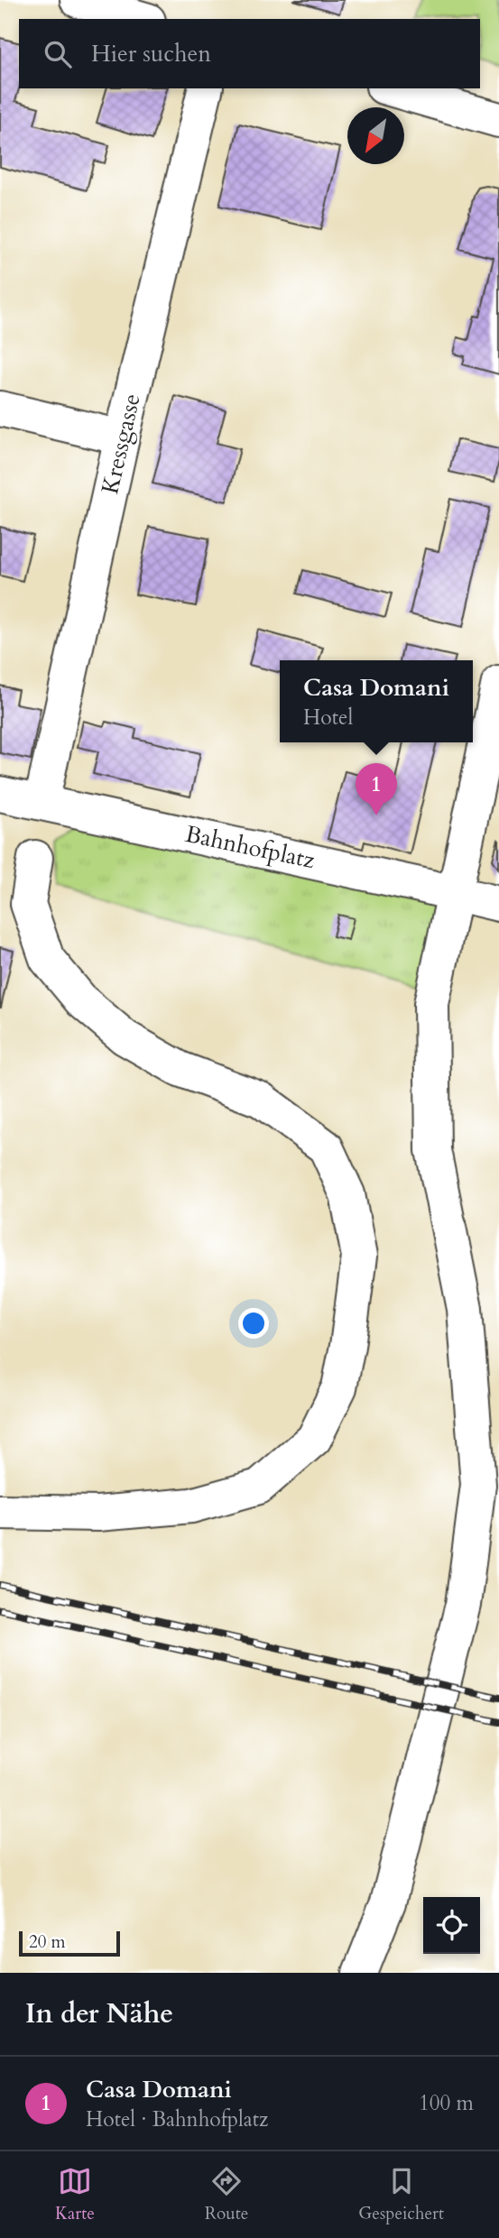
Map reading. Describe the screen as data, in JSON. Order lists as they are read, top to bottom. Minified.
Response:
{"streets":{"street":["Kressgasse","Bahnhofplatz"]},"crossings":[["Kressgasse","Bahnhofplatz"]],"scale_bar":"20 m","north":"bottom left","page":{"search":"Hier suchen","popup":["Casa Domani","Hotel"],"pins":"1","scale":"20 m","heading":"In der Nähe","list":[{"mark":"1","name":"Casa Domani","note":"Hotel · Bahnhofplatz","value":"100 m"}],"nav":["Karte","Route","Gespeichert"]}}
